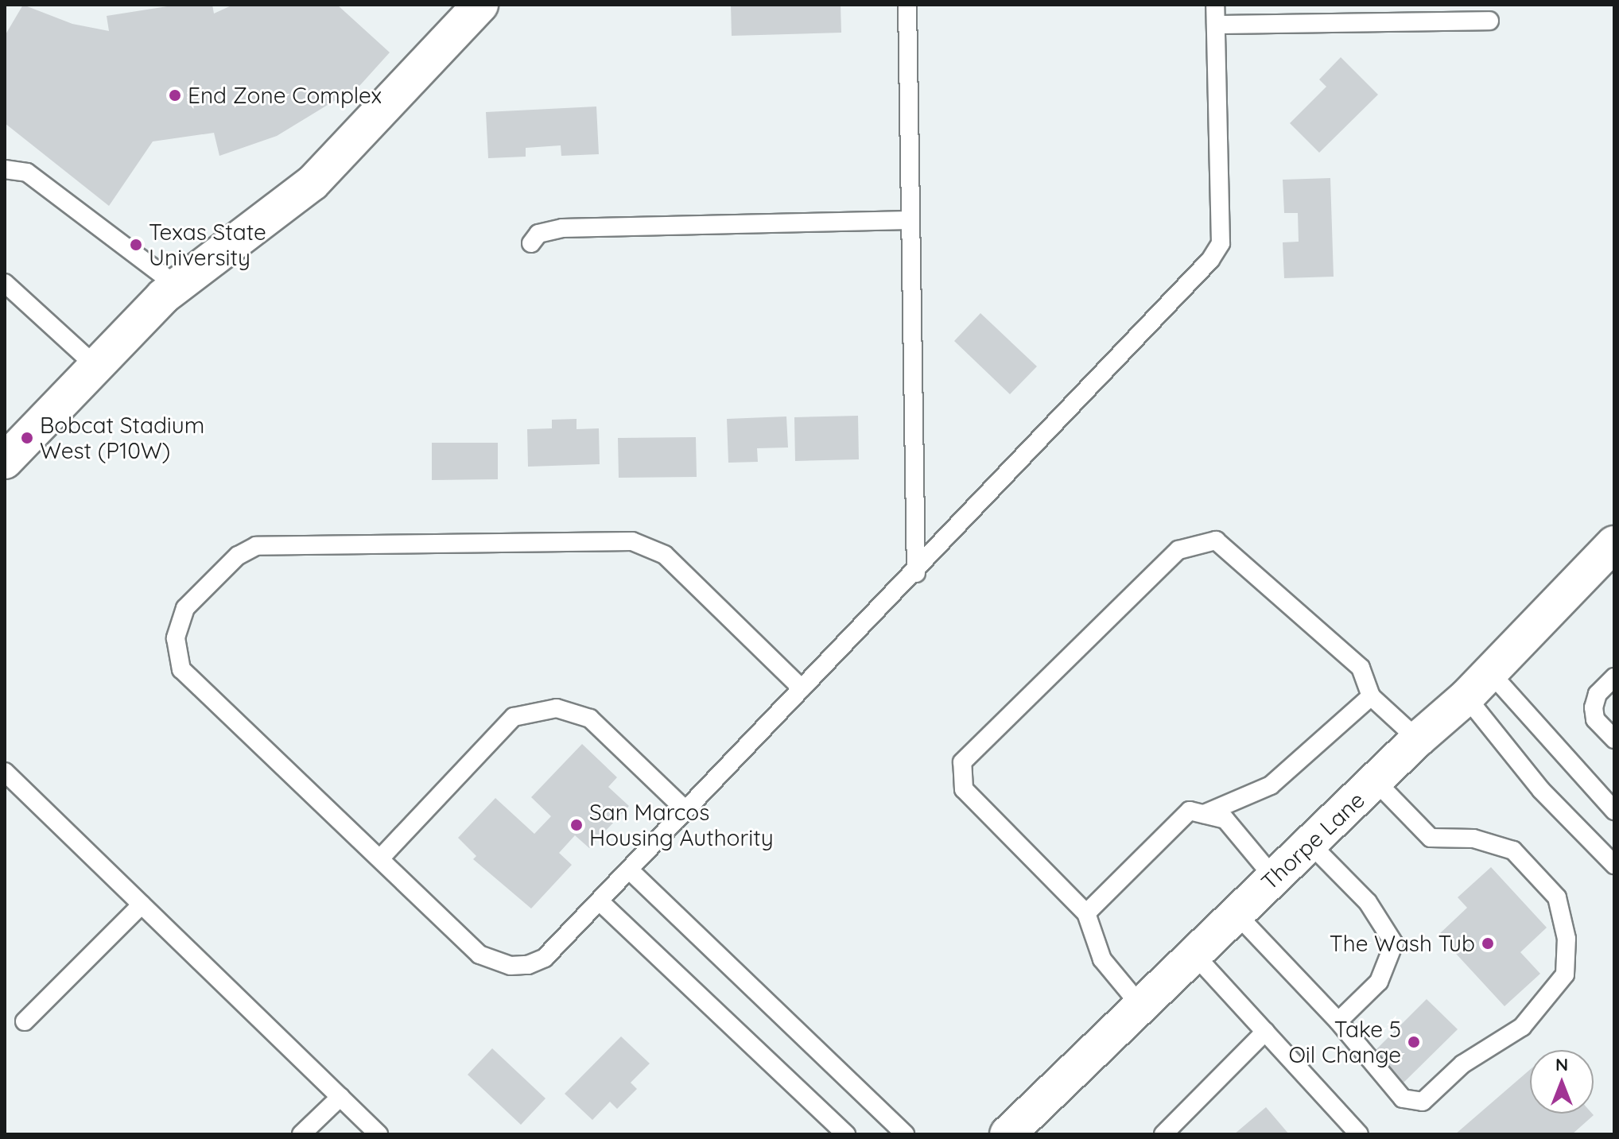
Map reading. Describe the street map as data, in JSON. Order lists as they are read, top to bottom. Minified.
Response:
{"streets":{"street":["Thorpe Lane"]},"places":["End Zone Complex","Texas State University","Bobcat Stadium West (P10W)","San Marcos Housing Authority","The Wash Tub","Take 5 Oil Change"],"north":"top"}
